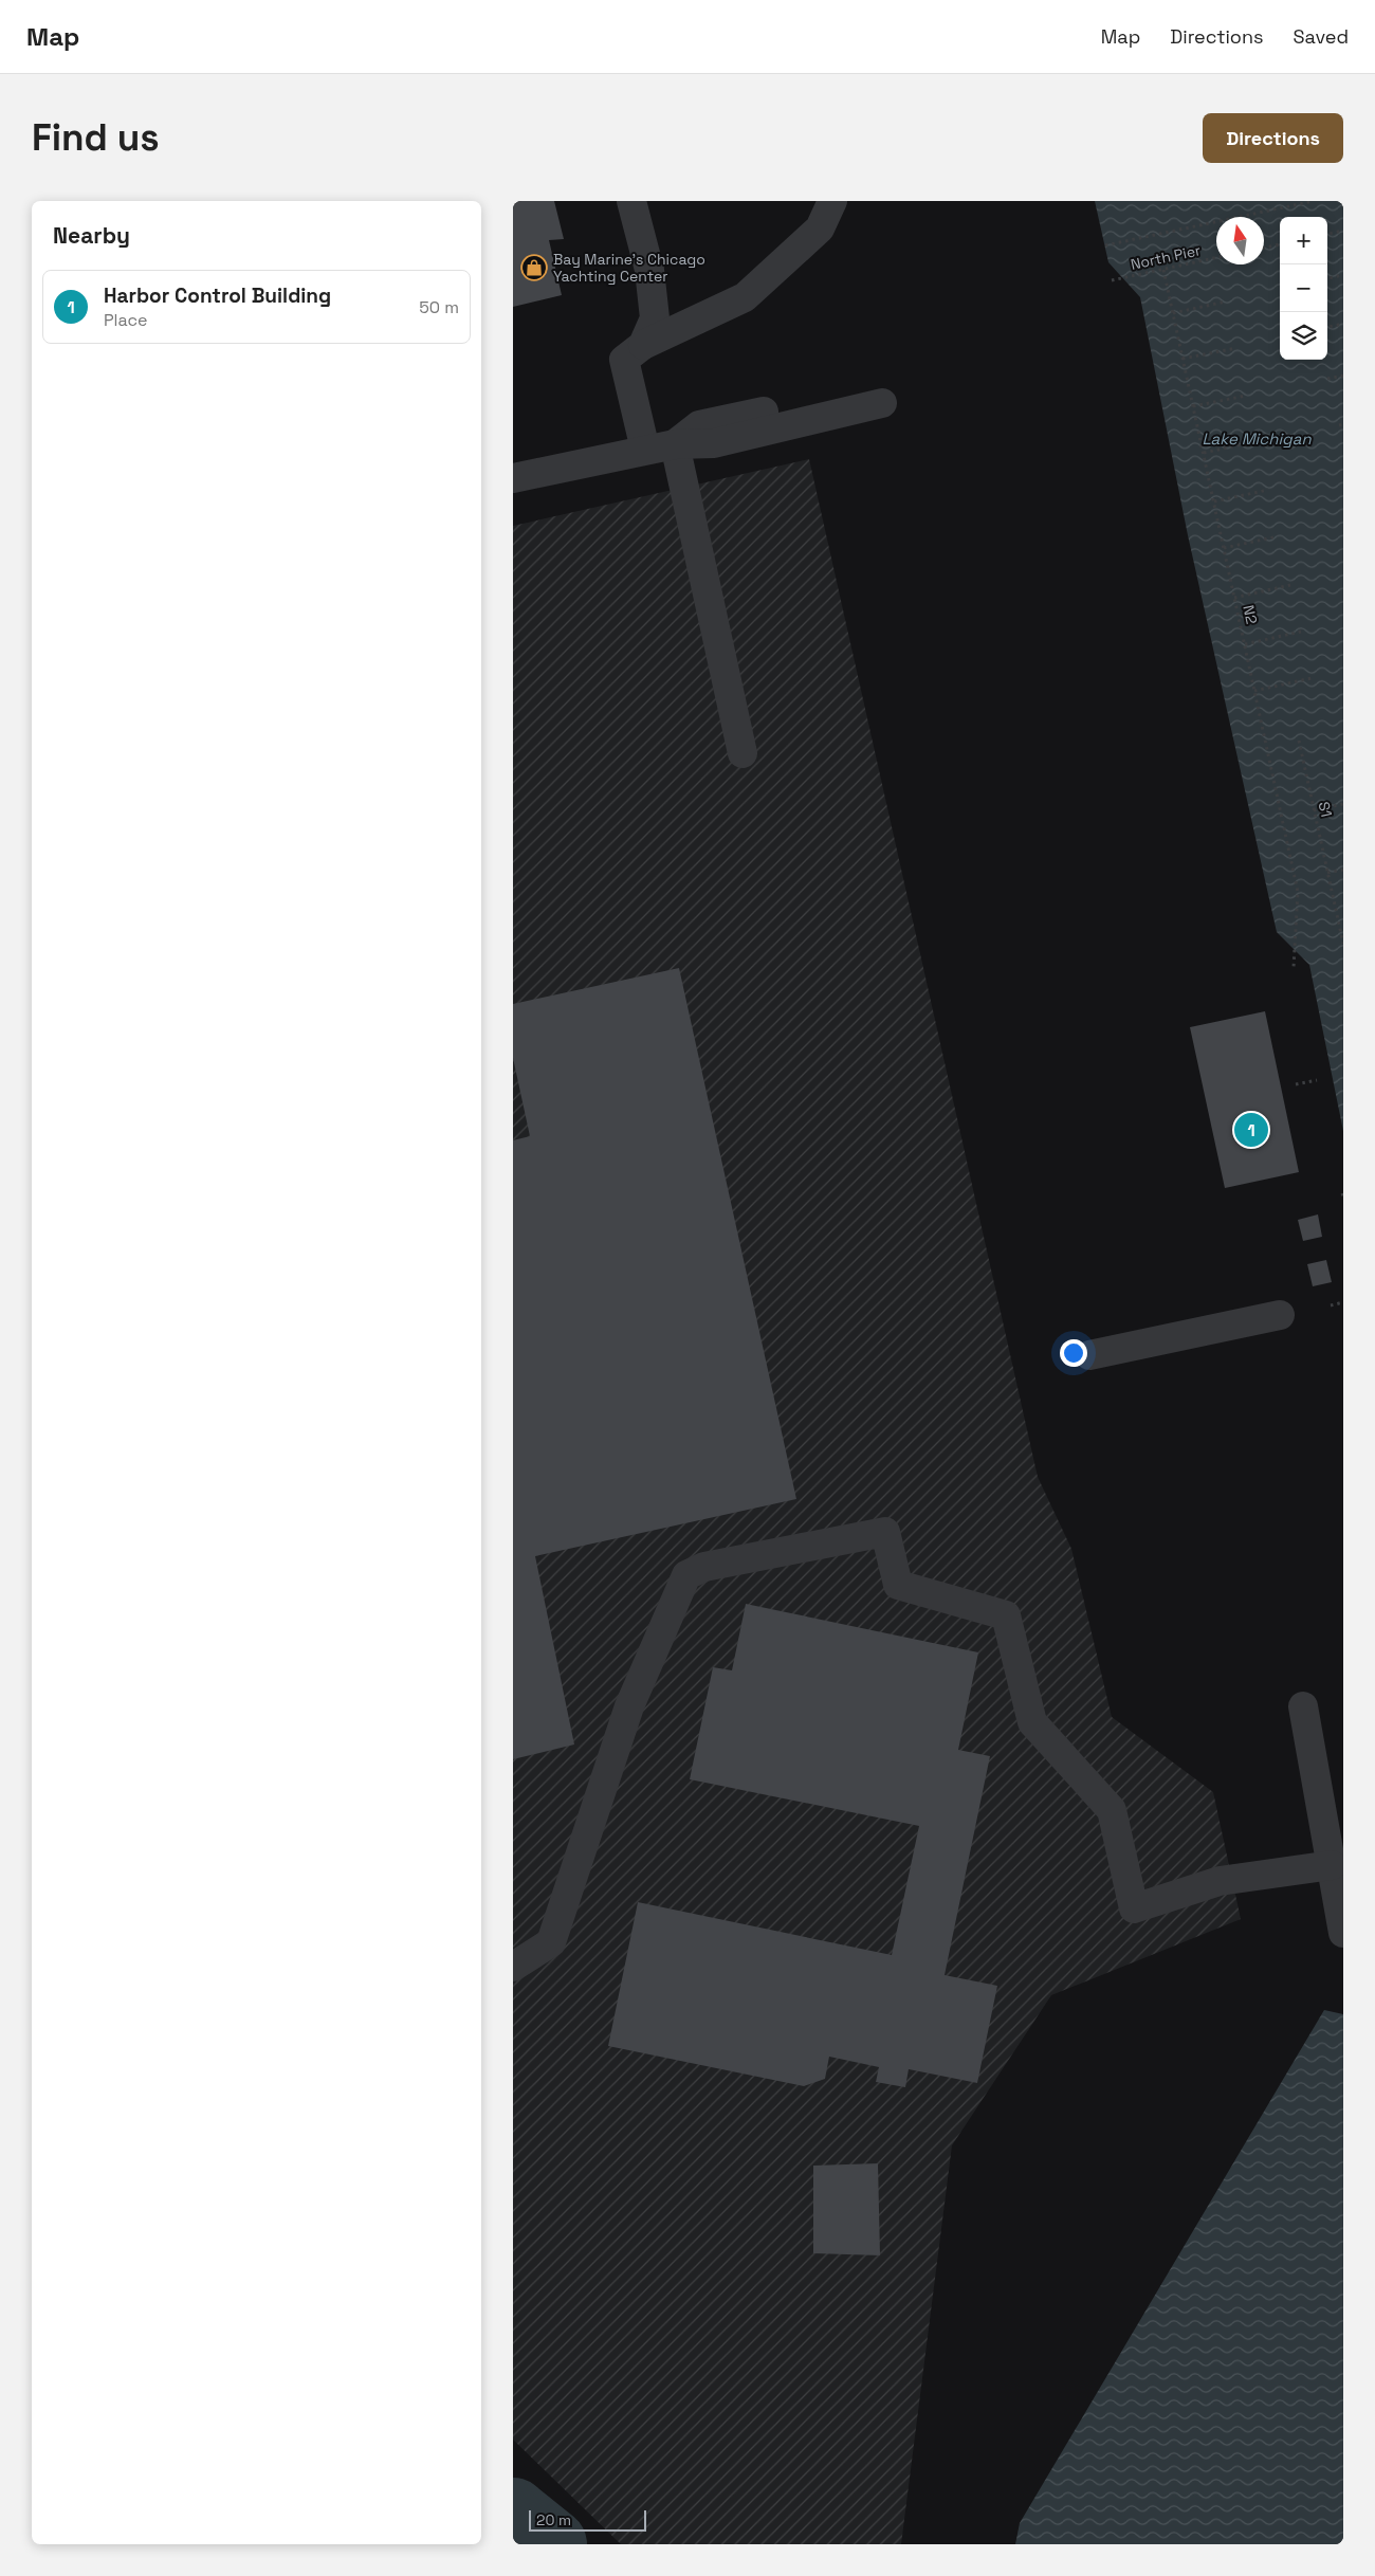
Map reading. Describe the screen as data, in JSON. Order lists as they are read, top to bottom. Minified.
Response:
{"streets":{"path":["North Pier","N2","S1"]},"crossings":[["North Pier","N2"]],"water":["Lake Michigan"],"places":{"shop":["Bay Marine's Chicago Yachting Center"]},"scale_bar":"20 m","north":"top","page":{"header":"Map","nav":["Map","Directions","Saved"],"buttons":"Directions","title":"Find us","heading":"Nearby","map_buttons":["+","−"],"list":[{"mark":"1","name":"Harbor Control Building","note":"Place","value":"50 m"}],"pins":"1","scale":"20 m"}}
